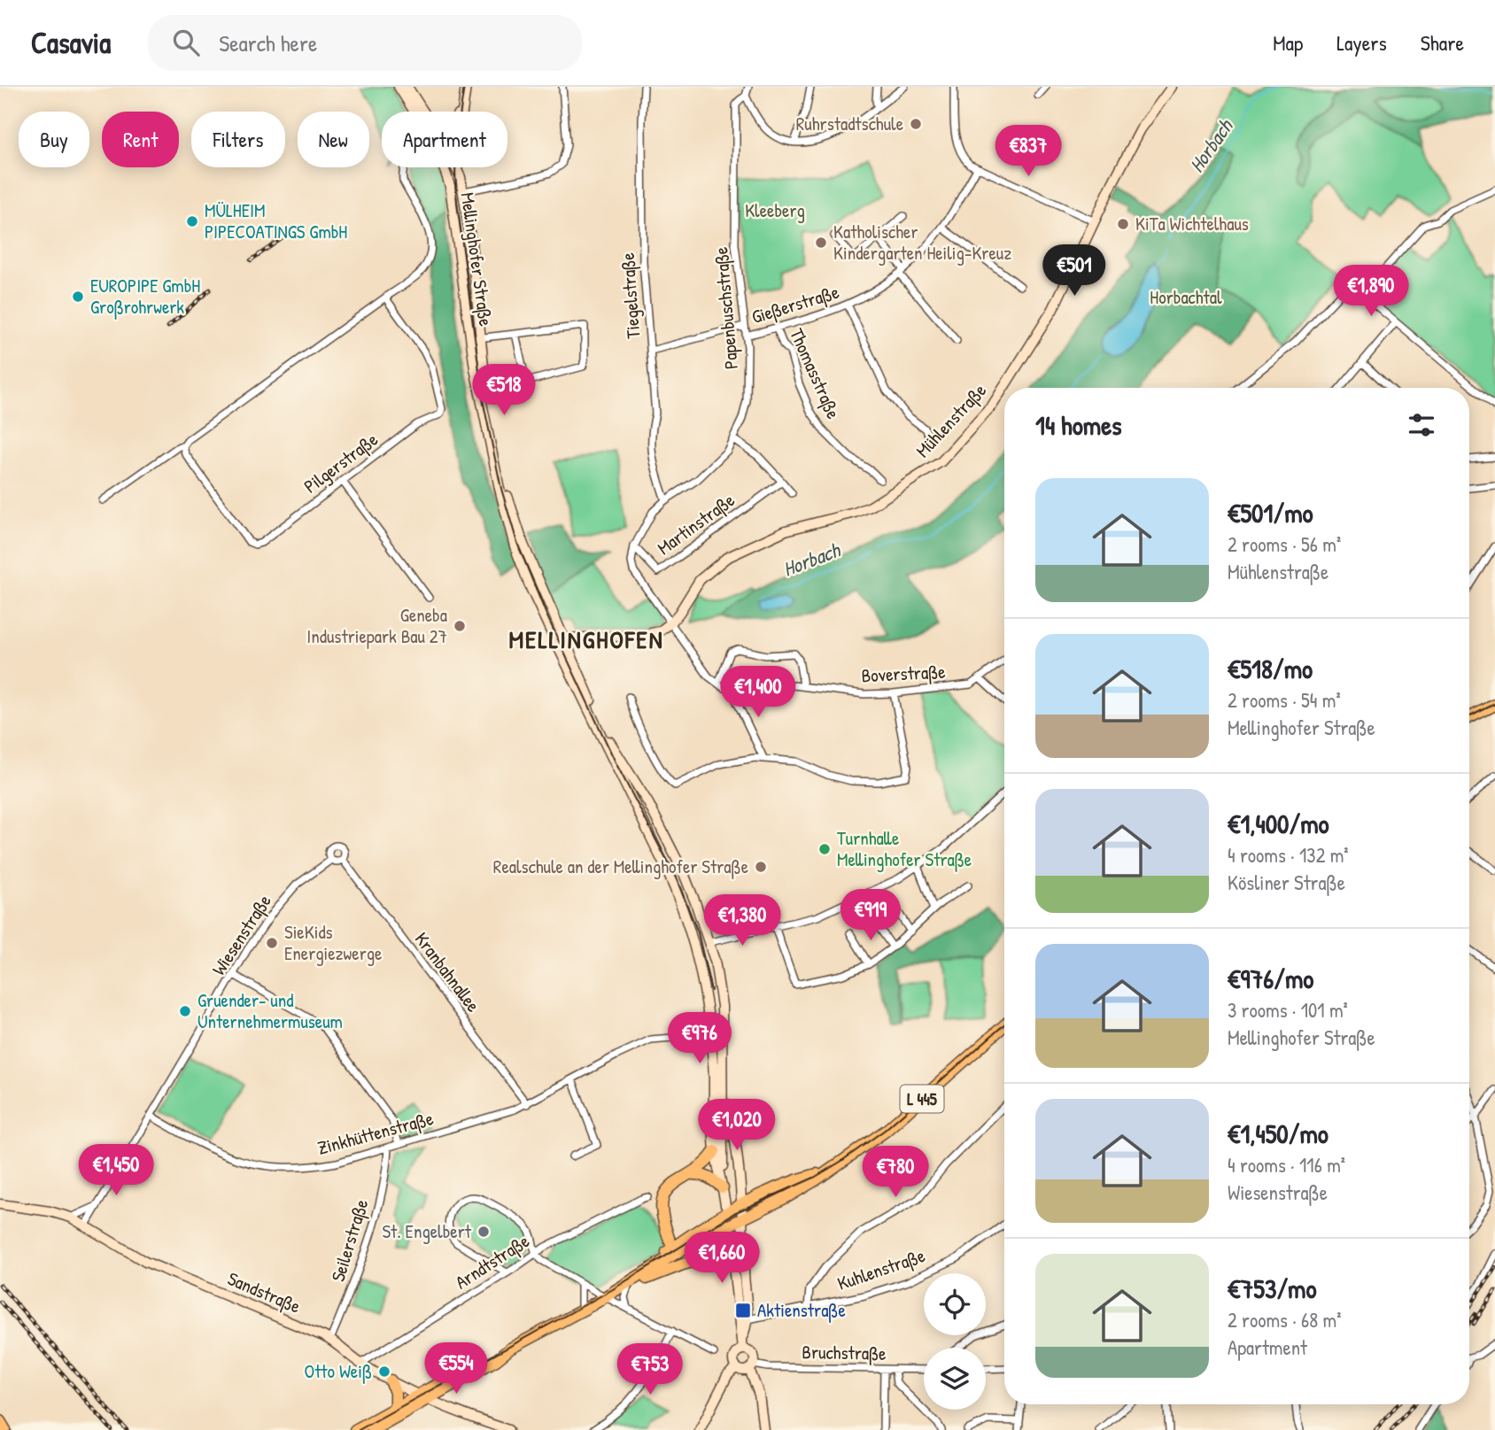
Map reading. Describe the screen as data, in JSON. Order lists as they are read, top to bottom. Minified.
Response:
{"streets":{"main road":["Mellinghofer Straße","Mühlenstraße","L 445","Sandstraße"],"street":["Tiegelstraße","Gießerstraße","Papenbuschstraße","Thomasstraße","Pilgerstraße","Martinstraße","Boverstraße","Wiesenstraße","Kranbahnallee","Zinkhüttenstraße","Seilerstraße","Arndtstraße","Kuhlenstraße","Bruchstraße"]},"crossings":[["Mellinghofer Straße","Zinkhüttenstraße"],["Tiegelstraße","Papenbuschstraße"],["Gießerstraße","Papenbuschstraße"],["Gießerstraße","Thomasstraße"],["Papenbuschstraße","Martinstraße"],["Wiesenstraße","Kranbahnallee"],["Wiesenstraße","Zinkhüttenstraße"],["Wiesenstraße","Sandstraße"],["Kranbahnallee","Zinkhüttenstraße"],["L 445","Sandstraße"],["Zinkhüttenstraße","Seilerstraße"],["Seilerstraße","Sandstraße"],["Arndtstraße","Sandstraße"]],"districts":["MELLINGHOFEN"],"water":["Horbach"],"parks":["Kleeberg","Horbachtal"],"places":{"other":["Ruhrstadtschule","MÜLHEIM PIPECOATINGS GmbH","KiTa Wichtelhaus","Katholischer Kindergarten Heilig-Kreuz","EUROPIPE GmbH Großrohrwerk","Geneba Industriepark Bau 27","Turnhalle Mellinghofer Straße","Realschule an der Mellinghofer Straße","SieKids Energiezwerge","Gruender- und Unternehmermuseum","St. Engelbert","Otto Weiß"],"transit":["Aktienstraße"]},"page":{"header":"Casavia","search":"Search here","nav":["Map","Layers","Share"],"chip":["Buy","Rent","Filters","New","Apartment"],"price":["€837","€501","€1,890","€518","€1,400","€919","€1,380","€976","€1,020","€1,450","€780","€1,660","€554","€753"],"heading":"14 homes","list":[{"name":"€501/mo","note":"2 rooms · 56 m² · Mühlenstraße"},{"name":"€518/mo","note":"2 rooms · 54 m² · Mellinghofer Straße"},{"name":"€1,400/mo","note":"4 rooms · 132 m² · Kösliner Straße"},{"name":"€976/mo","note":"3 rooms · 101 m² · Mellinghofer Straße"},{"name":"€1,450/mo","note":"4 rooms · 116 m² · Wiesenstraße"},{"name":"€753/mo","note":"2 rooms · 68 m² · Apartment"}]}}
